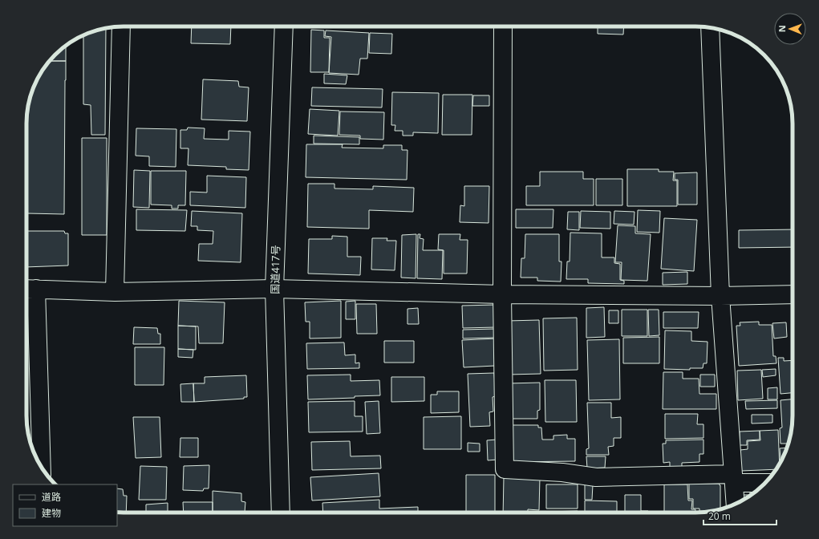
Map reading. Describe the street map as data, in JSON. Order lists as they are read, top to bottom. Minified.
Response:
{"streets":{"main road":["国道417号"]},"legend":["道路","建物"],"scale_bar":"20 m","north":"left"}
